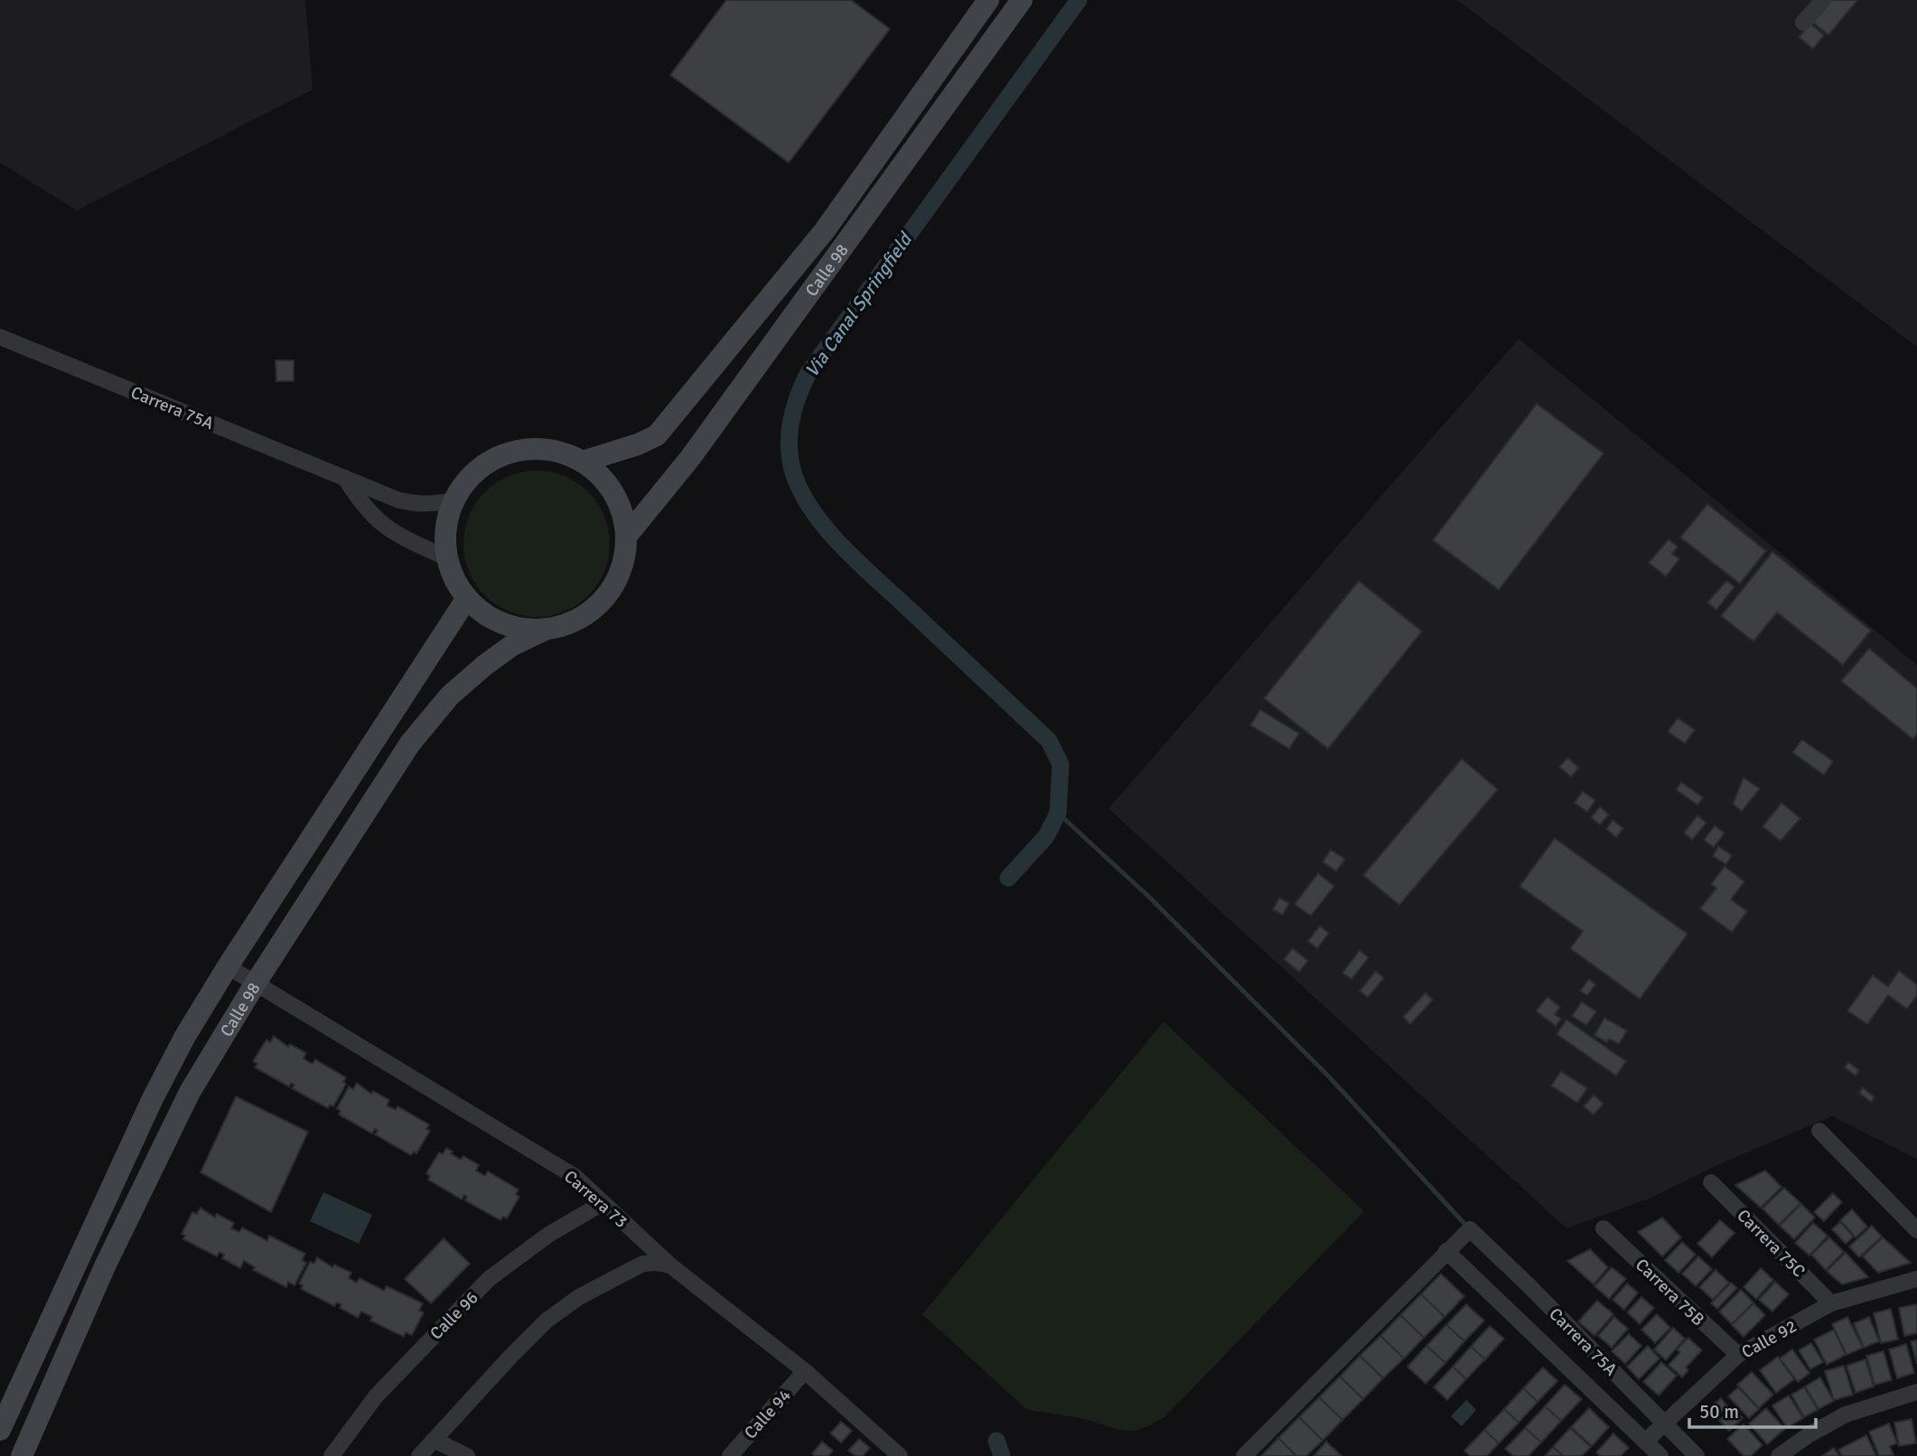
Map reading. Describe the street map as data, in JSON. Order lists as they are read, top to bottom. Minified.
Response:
{"streets":{"street":["Calle 98","Carrera 75A","Carrera 73","Carrera 75C","Carrera 75B","Calle 96","Calle 92","Calle 94"]},"crossings":[["Calle 98","Carrera 75A"],["Calle 98","Carrera 73"],["Carrera 75A","Calle 92"],["Carrera 73","Calle 96"],["Carrera 73","Calle 94"],["Carrera 75C","Calle 92"],["Carrera 75B","Calle 92"]],"water":["Via Canal Springfield"],"scale_bar":"50 m"}
